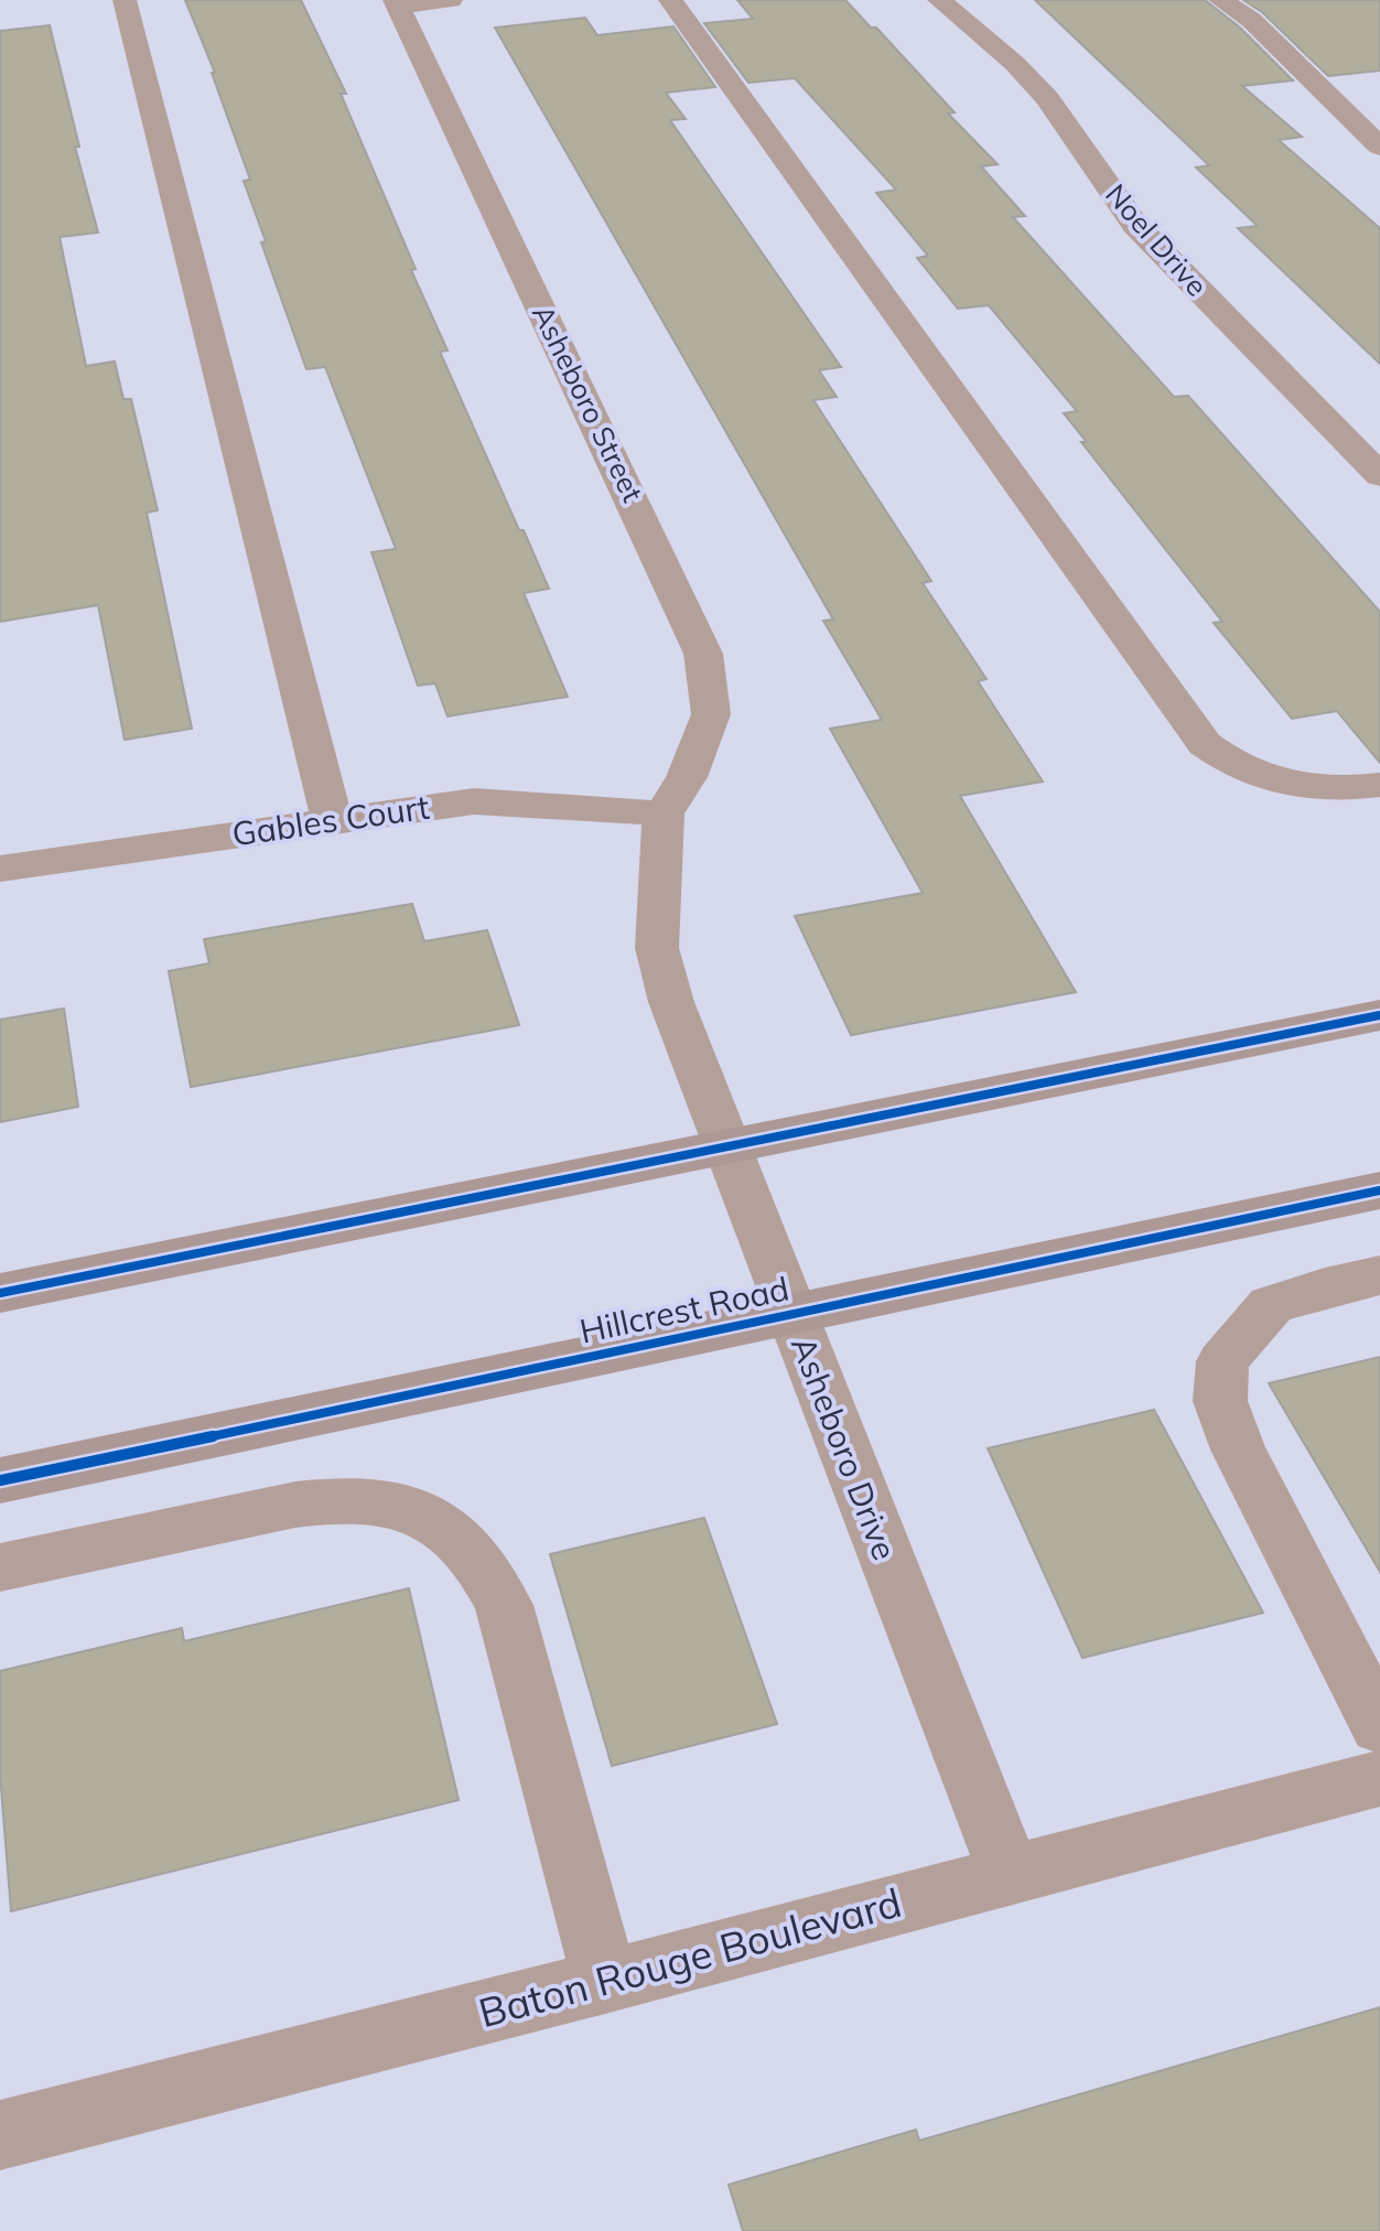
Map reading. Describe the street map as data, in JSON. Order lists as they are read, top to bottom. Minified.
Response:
{"streets":{"main road":["Hillcrest Road"],"street":["Noel Drive","Asheboro Street","Gables Court","Asheboro Drive","Baton Rouge Boulevard"]},"crossings":[["Asheboro Street","Gables Court"],["Asheboro Street","Asheboro Drive"],["Gables Court","Asheboro Drive"],["Hillcrest Road","Asheboro Drive"],["Asheboro Drive","Baton Rouge Boulevard"]]}
